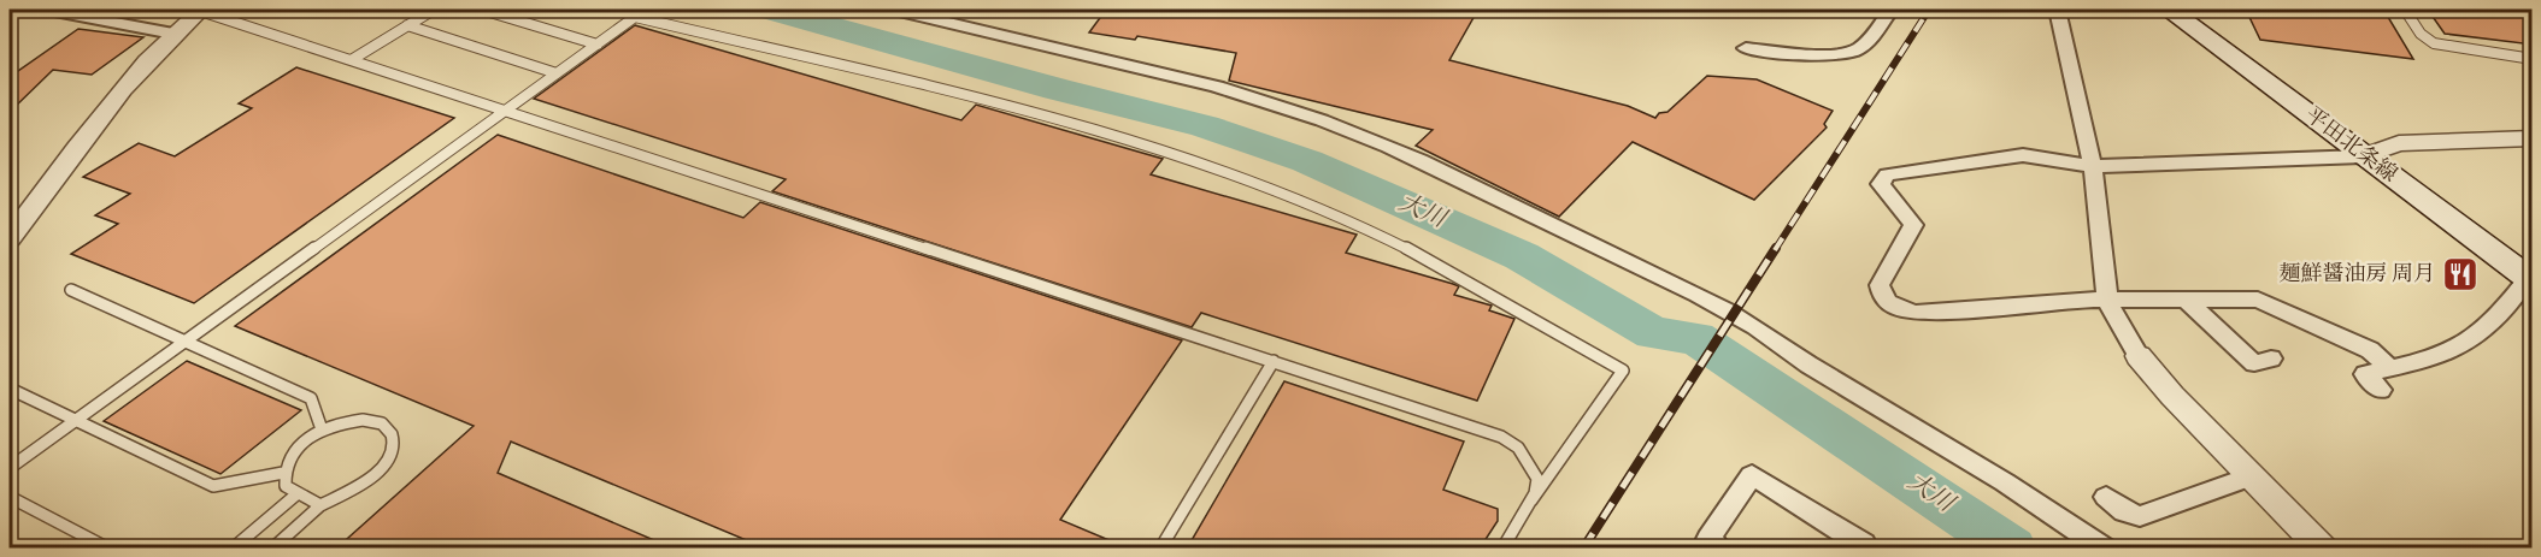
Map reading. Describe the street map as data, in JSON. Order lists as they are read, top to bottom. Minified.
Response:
{"streets":{"main road":["平田北条線"]},"water":["大川"],"places":{"restaurant":["麺鮮醤油房 周月"]}}
